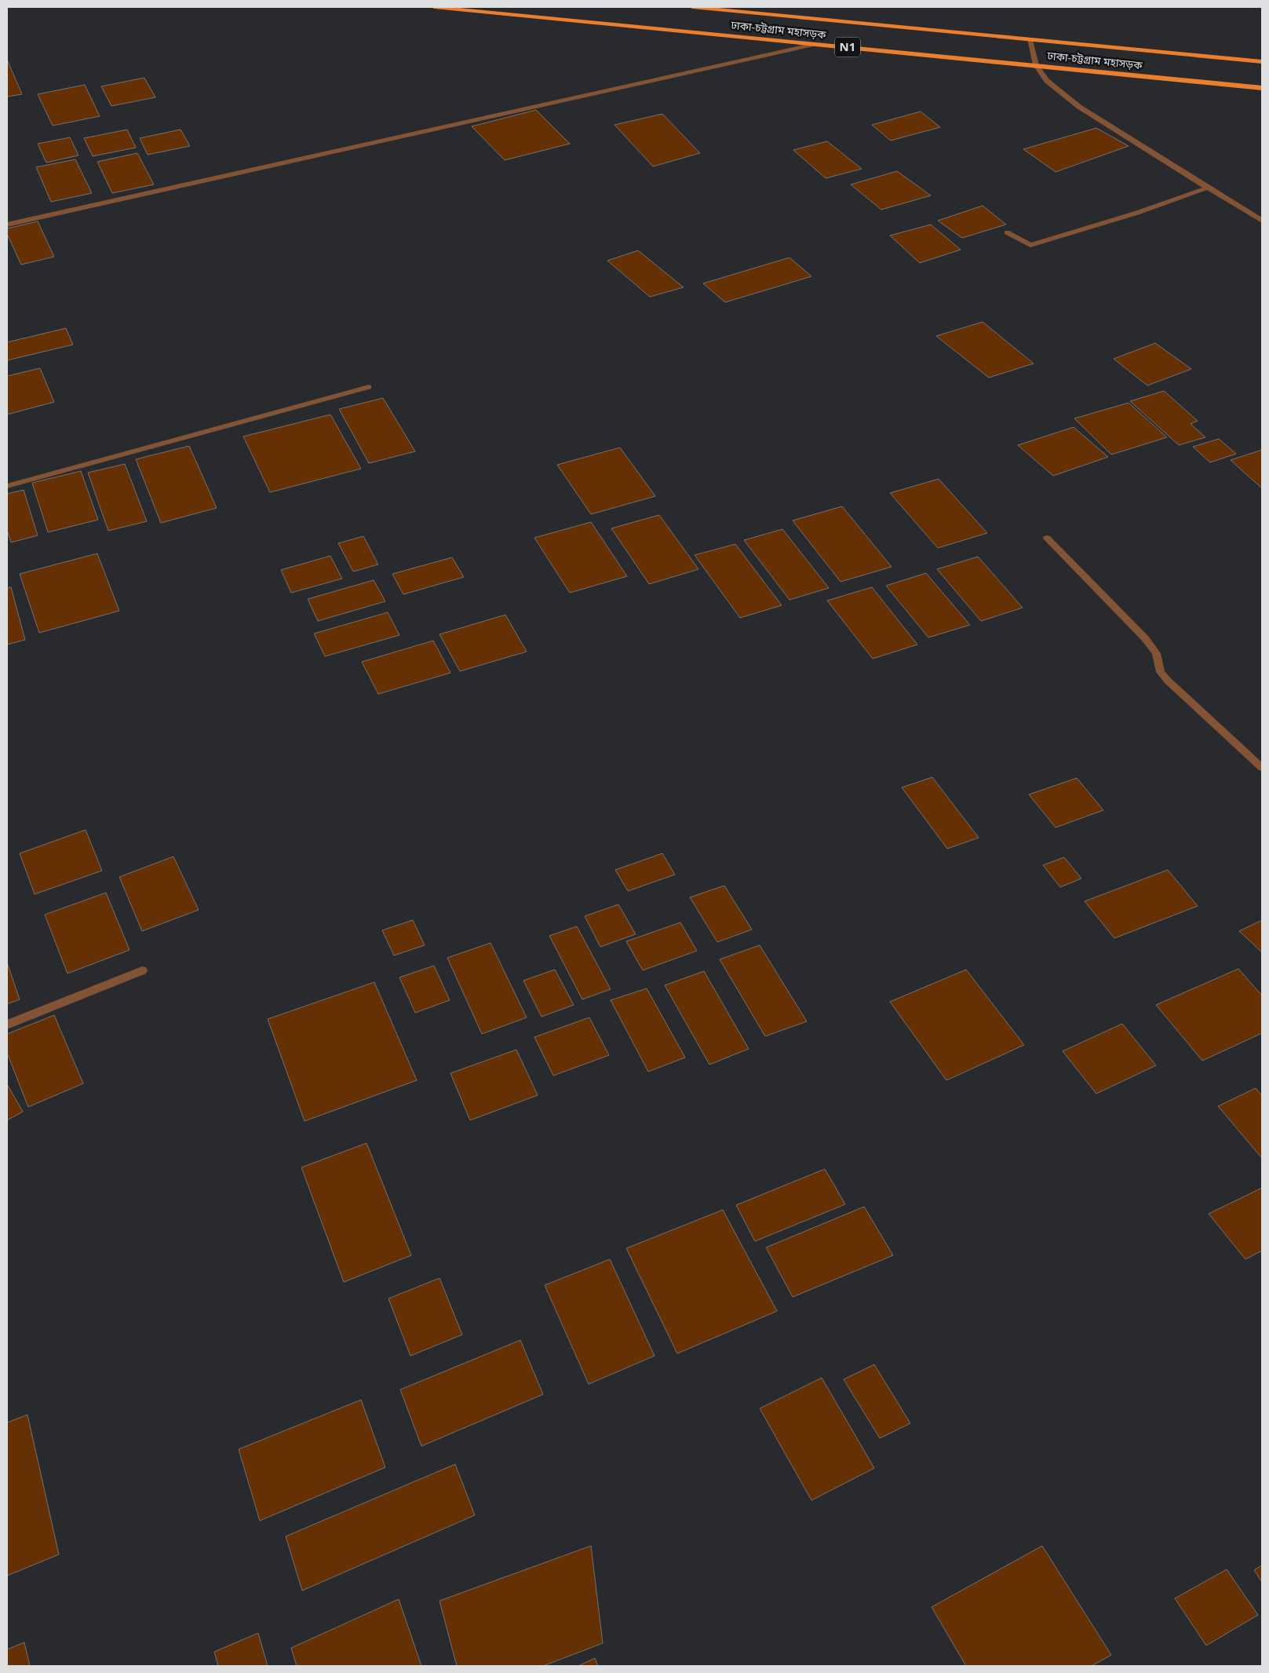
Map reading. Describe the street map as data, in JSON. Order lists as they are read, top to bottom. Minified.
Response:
{"streets":{"highway":["ঢাকা-চট্টগ্রাম মহাসড়ক","N1"]}}
